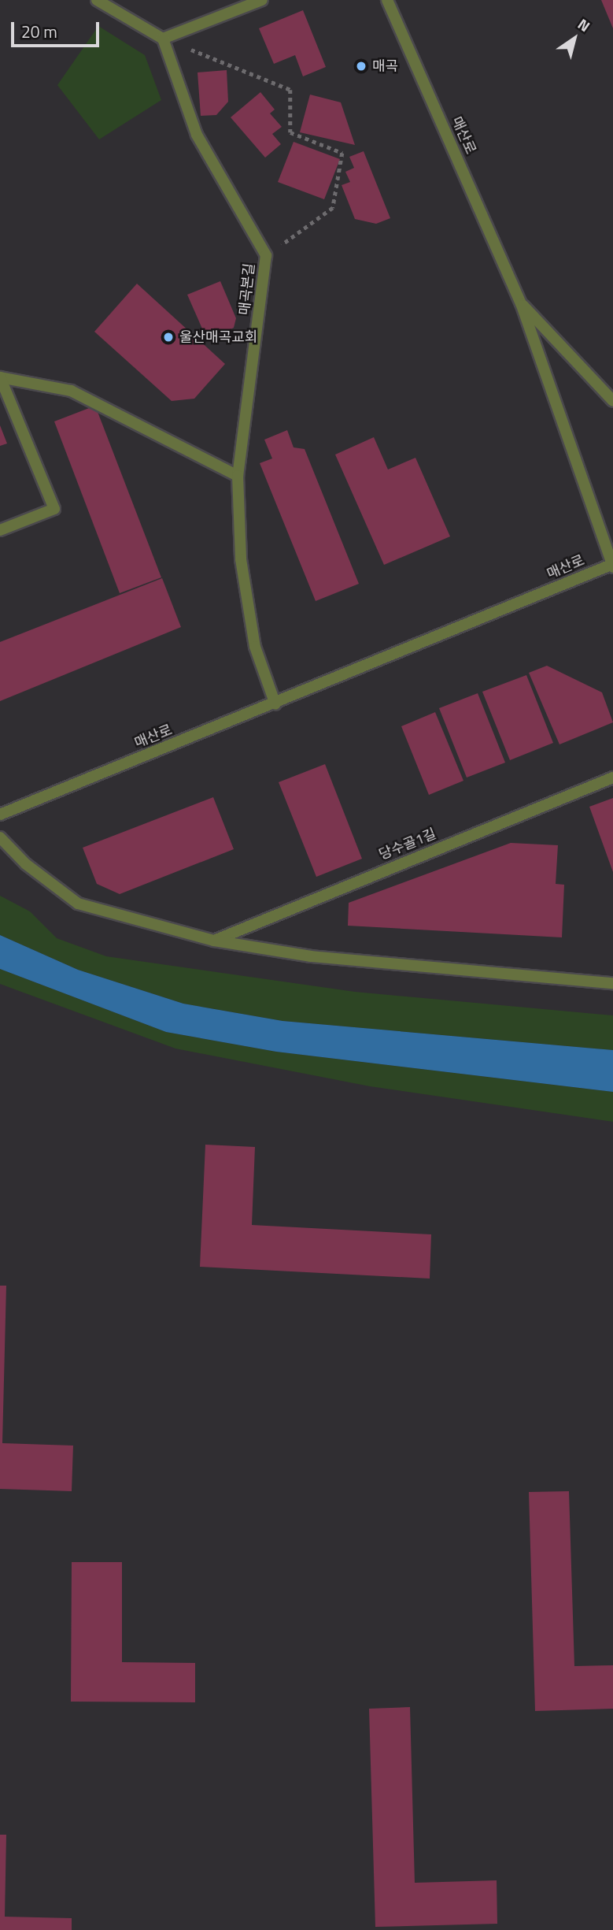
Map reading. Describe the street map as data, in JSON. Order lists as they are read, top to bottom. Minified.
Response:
{"streets":{"street":["매산로","매곡본길","당수골1길"]},"crossings":[["매산로","매곡본길"]],"places":["매곡","울산매곡교회"],"scale_bar":"20 m","north":"top right"}
